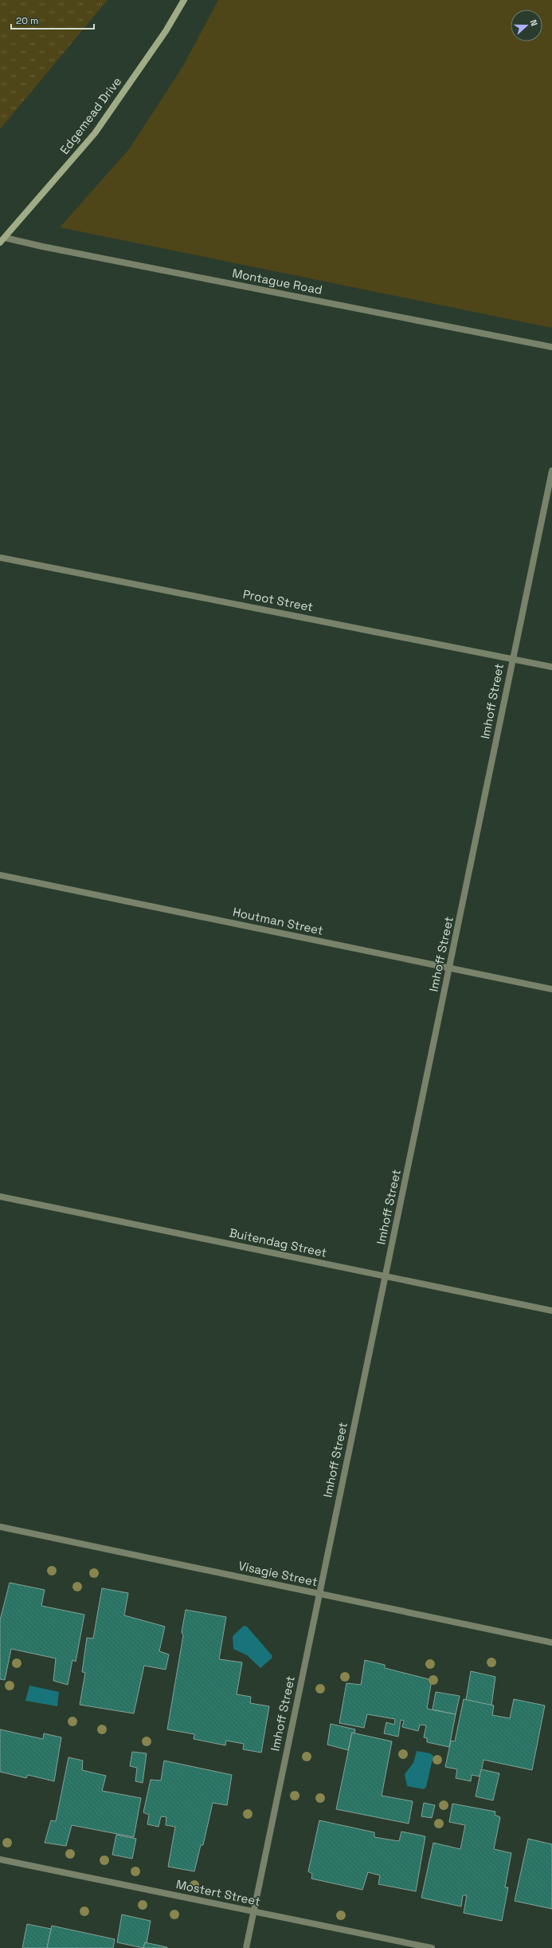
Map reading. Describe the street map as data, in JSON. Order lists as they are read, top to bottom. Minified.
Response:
{"streets":{"street":["Edgemead Drive","Montague Road","Proot Street","Imhoff Street","Houtman Street","Buitendag Street","Visagie Street","Mostert Street"]},"crossings":[["Edgemead Drive","Montague Road"],["Proot Street","Imhoff Street"],["Imhoff Street","Houtman Street"],["Imhoff Street","Buitendag Street"],["Imhoff Street","Visagie Street"],["Imhoff Street","Mostert Street"]],"scale_bar":"20 m","north":"right"}
